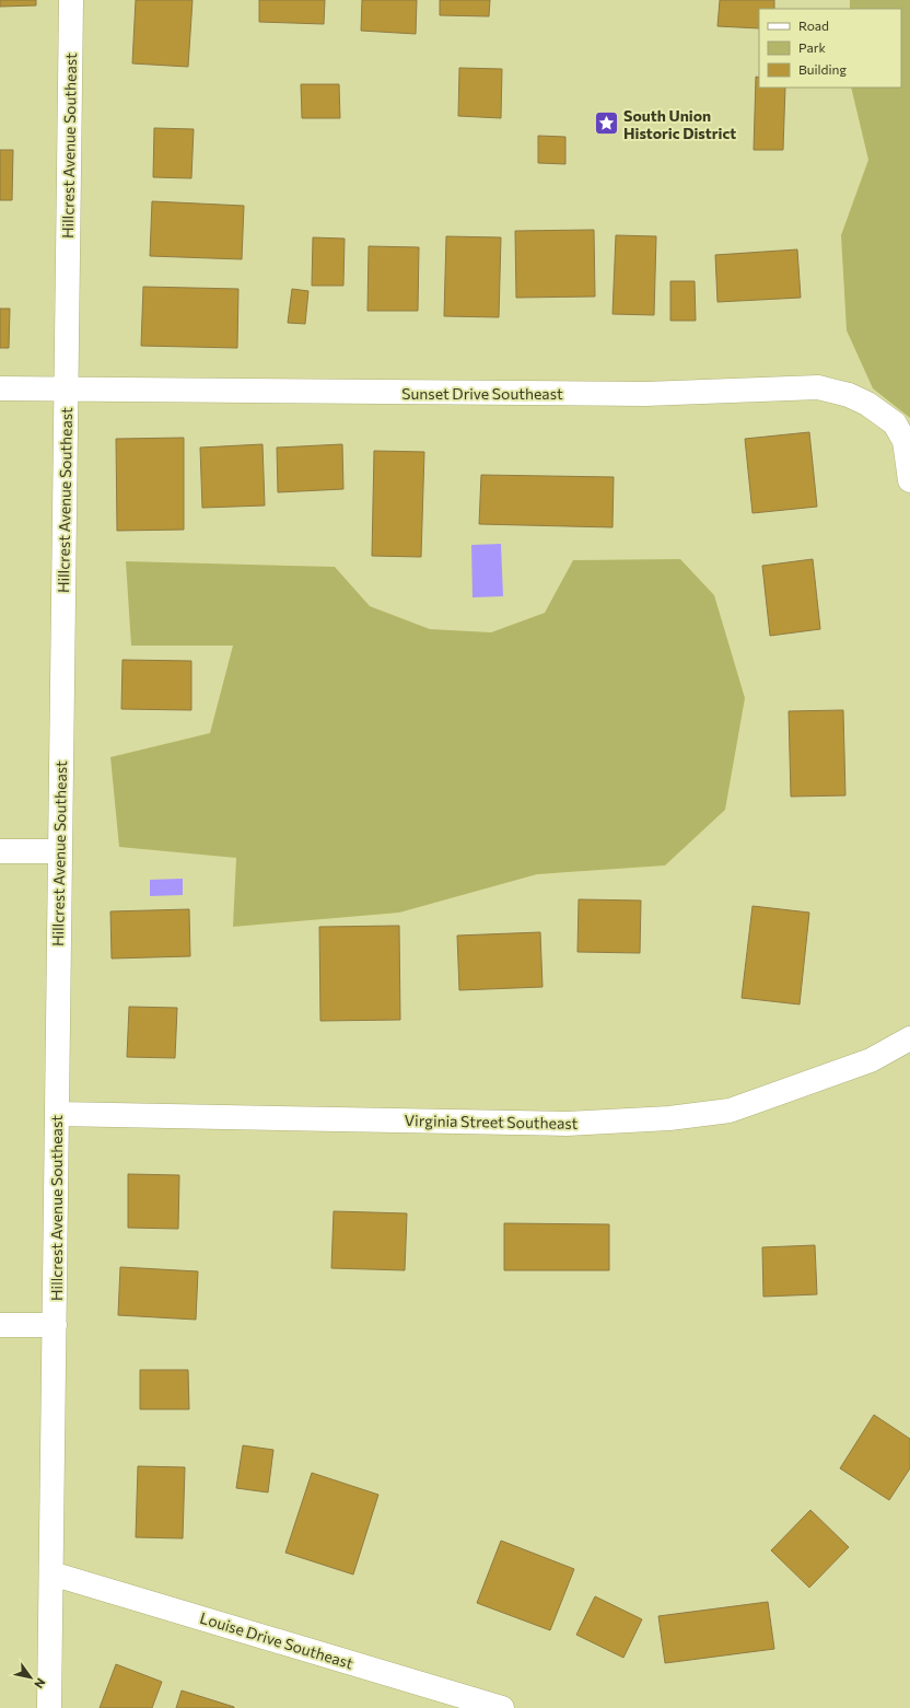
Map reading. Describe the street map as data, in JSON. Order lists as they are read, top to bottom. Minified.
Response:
{"streets":{"street":["Hillcrest Avenue Southeast","Sunset Drive Southeast","Virginia Street Southeast","Louise Drive Southeast"]},"crossings":[["Hillcrest Avenue Southeast","Sunset Drive Southeast"],["Hillcrest Avenue Southeast","Virginia Street Southeast"],["Hillcrest Avenue Southeast","Louise Drive Southeast"]],"places":{"place":["South Union Historic District"]},"legend":["Road","Park","Building"],"north":"bottom right"}
